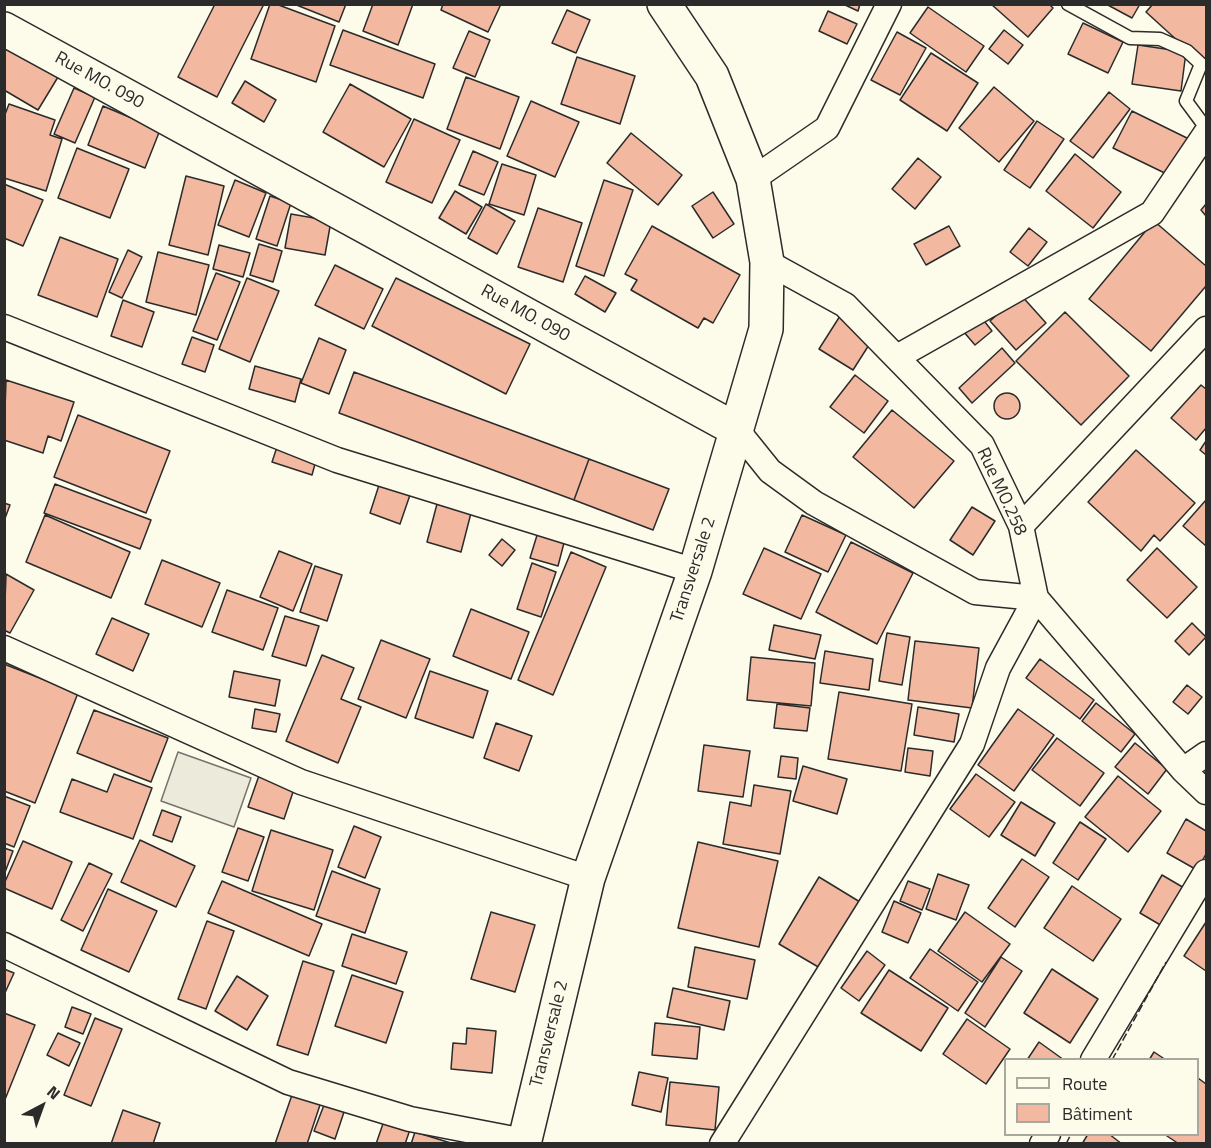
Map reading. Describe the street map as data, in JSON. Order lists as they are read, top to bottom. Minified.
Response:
{"streets":{"main road":["Rue MO. 090","Transversale 2"],"street":["Rue MO.258"]},"crossings":[["Rue MO. 090","Rue MO.258"],["Rue MO. 090","Transversale 2"],["Rue MO.258","Transversale 2"]],"legend":["Route","Bâtiment"],"north":"top right"}
